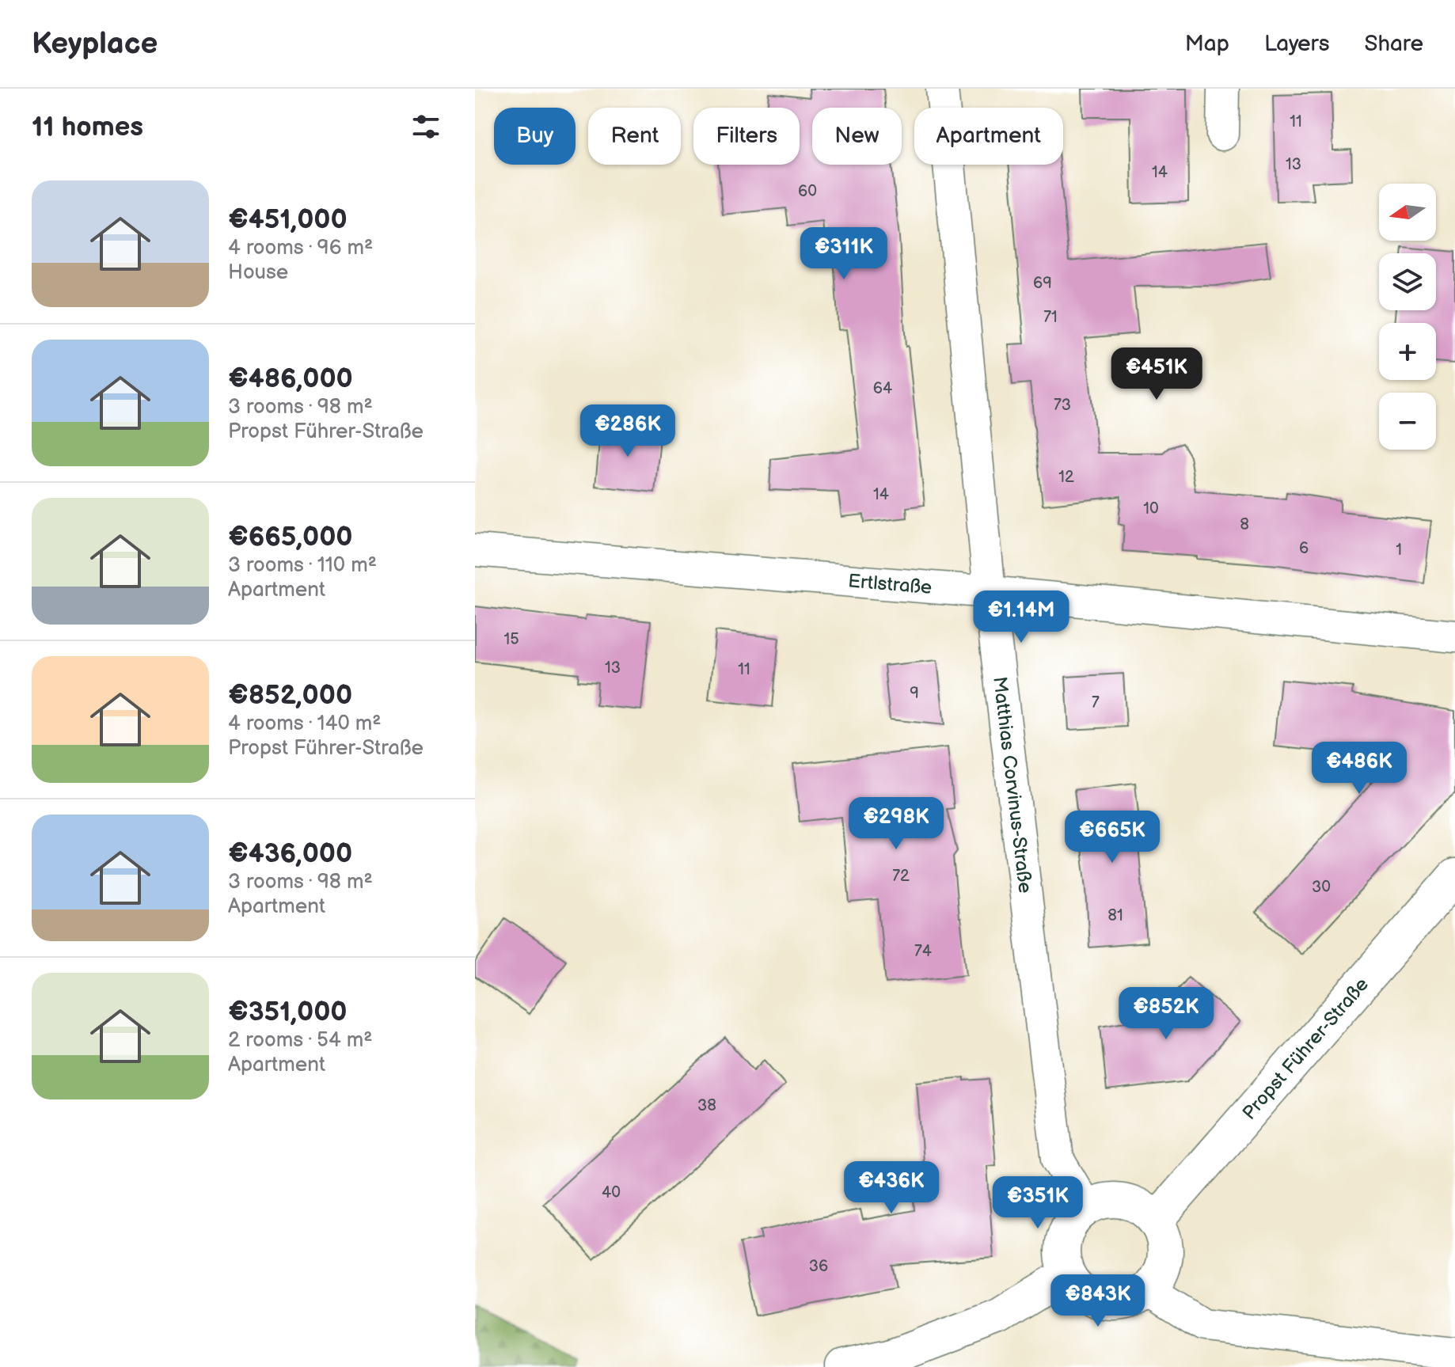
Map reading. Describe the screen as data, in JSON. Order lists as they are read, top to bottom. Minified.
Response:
{"streets":{"street":["Ertlstraße","Matthias Corvinus-Straße","Propst Führer-Straße"]},"crossings":[["Ertlstraße","Matthias Corvinus-Straße"],["Matthias Corvinus-Straße","Propst Führer-Straße"]],"house_numbers":["11","13","14","60","69","71","64","73","12","14","10","8","6","1","15","13","11","9","7","72","30","81","74","38","40","36"],"north":"left","page":{"header":"Keyplace","nav":["Map","Layers","Share"],"heading":"11 homes","chip":["Buy","Rent","Filters","New","Apartment"],"list":[{"name":"€451,000","note":"4 rooms · 96 m² · House"},{"name":"€486,000","note":"3 rooms · 98 m² · Propst Führer-Straße"},{"name":"€665,000","note":"3 rooms · 110 m² · Apartment"},{"name":"€852,000","note":"4 rooms · 140 m² · Propst Führer-Straße"},{"name":"€436,000","note":"3 rooms · 98 m² · Apartment"},{"name":"€351,000","note":"2 rooms · 54 m² · Apartment"}],"map_buttons":["+","−"],"price":["€311K","€451K","€286K","€1.14M","€486K","€298K","€665K","€852K","€436K","€351K","€843K"]}}
